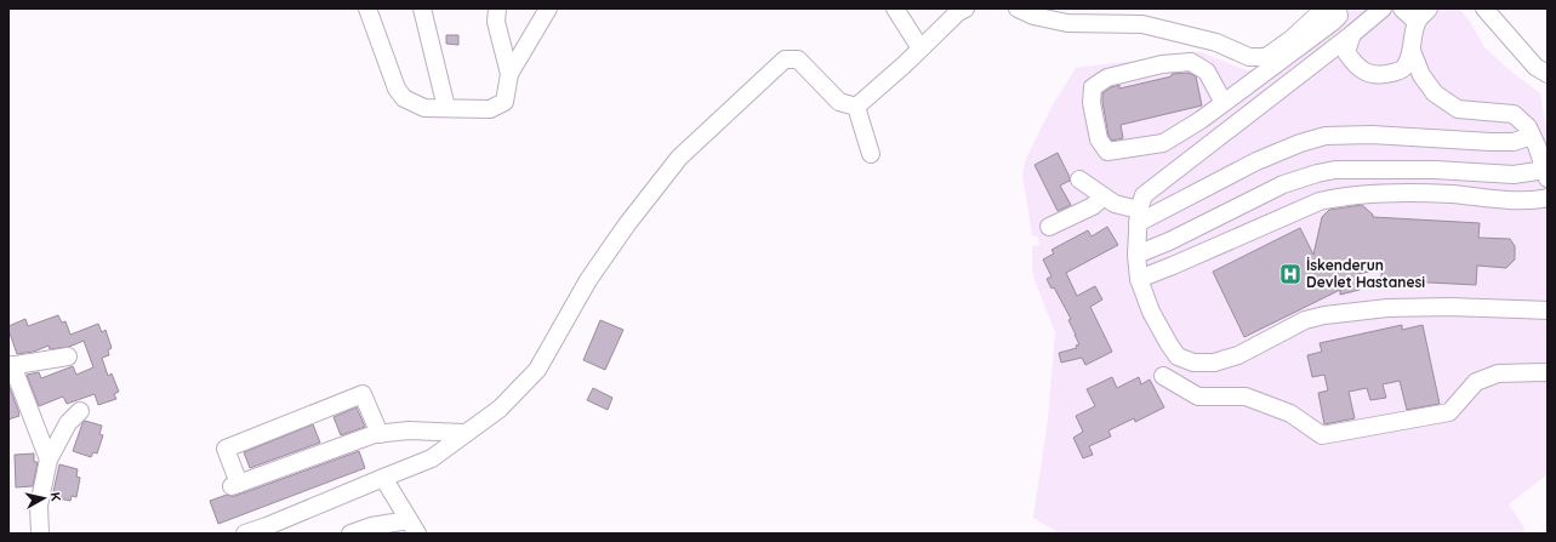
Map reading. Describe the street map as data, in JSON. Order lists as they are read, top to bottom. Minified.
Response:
{"places":{"hospital":["İskenderun Devlet Hastanesi"]},"north":"right"}
